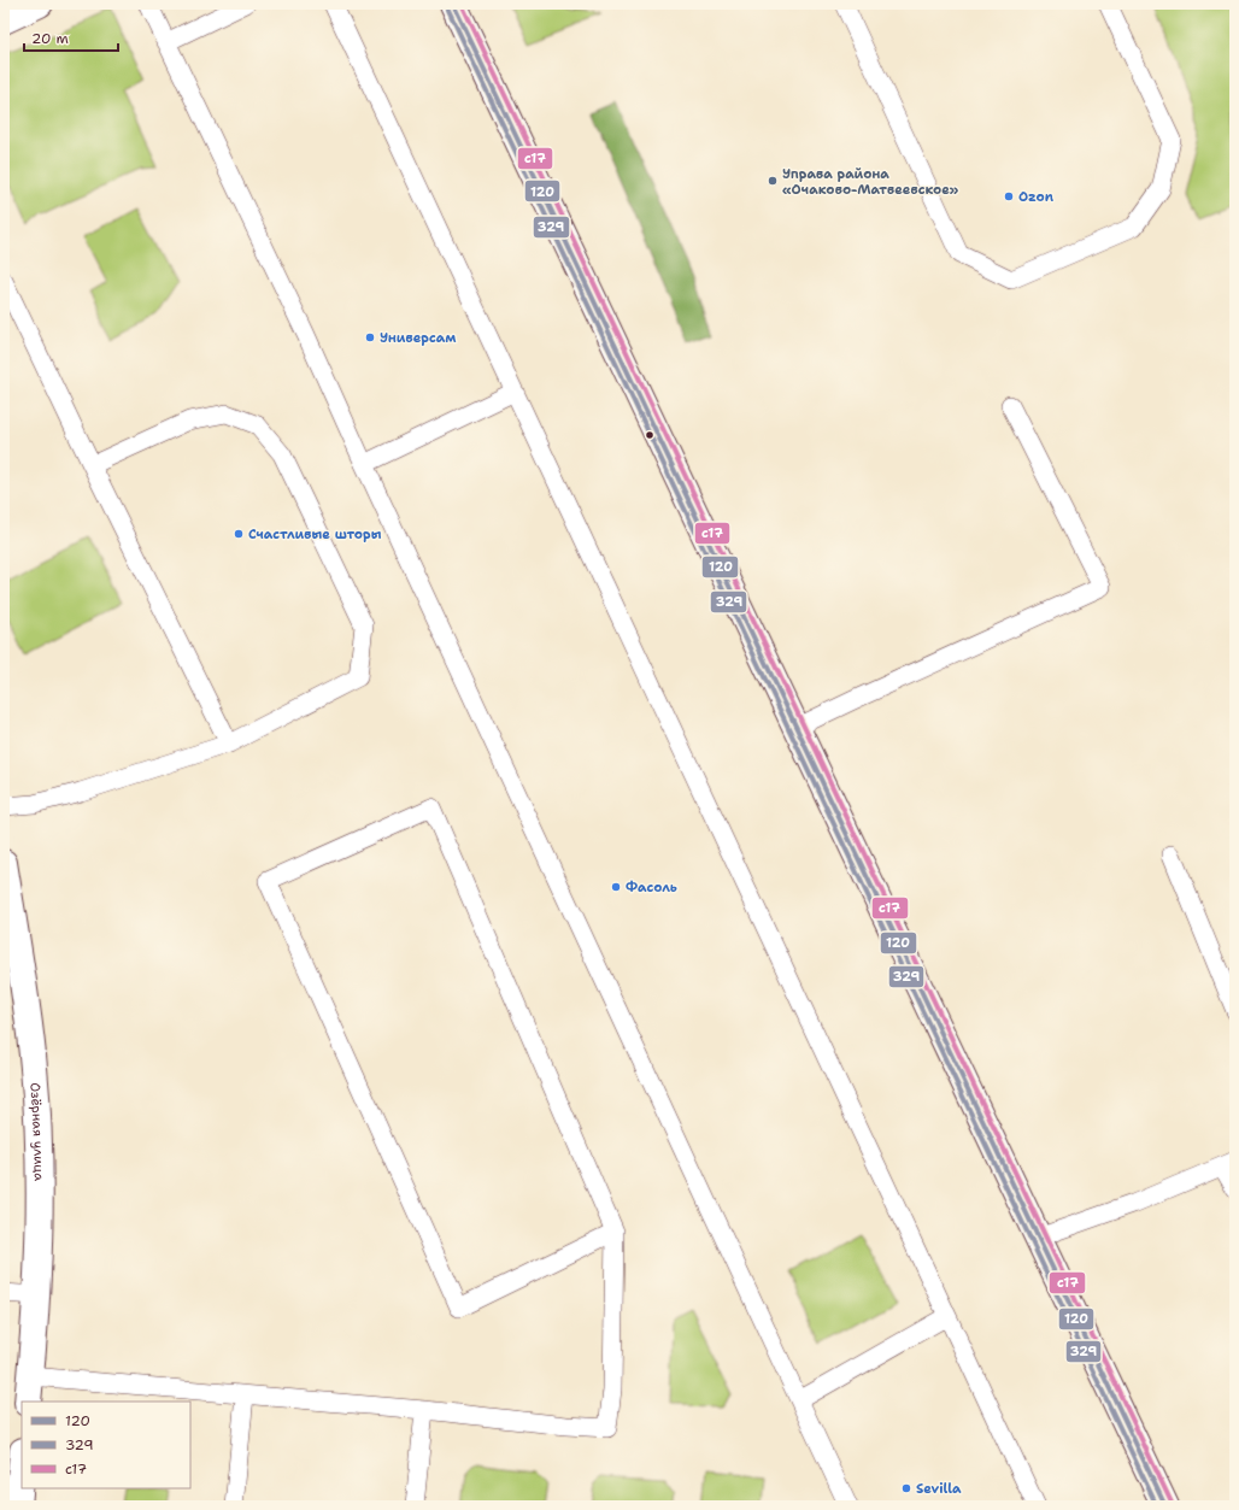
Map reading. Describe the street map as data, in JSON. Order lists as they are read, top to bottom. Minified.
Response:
{"streets":{"street":["Озёрная улица"]},"places":["Управа района «Очаково-Матвеевское»","Ozon","Универсам","Счастливые шторы","Фасоль","Sevilla"],"lines":["transit line 120","transit line с17","transit line 329"],"legend":["120","329","с17"],"scale_bar":"20 m"}
